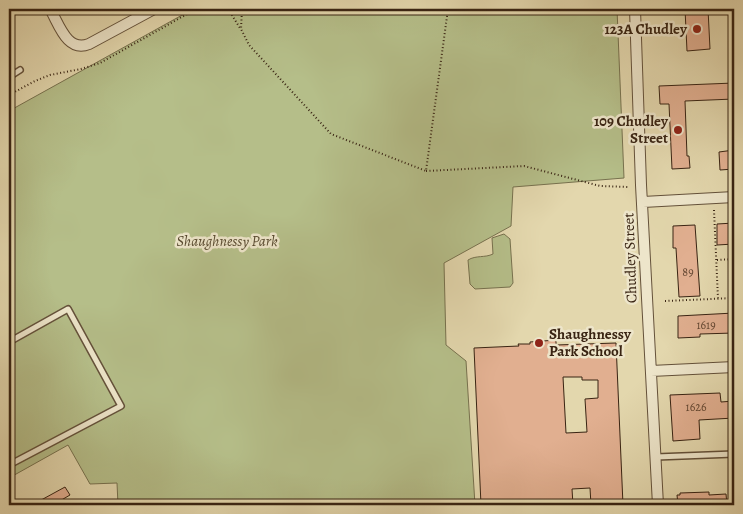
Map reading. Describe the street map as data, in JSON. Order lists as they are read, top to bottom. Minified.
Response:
{"streets":{"street":["Chudley Street"]},"parks":["Shaughnessy Park"],"places":["123A Chudley","109 Chudley Street","Shaughnessy Park School"],"house_numbers":["89","1619","1626"]}
